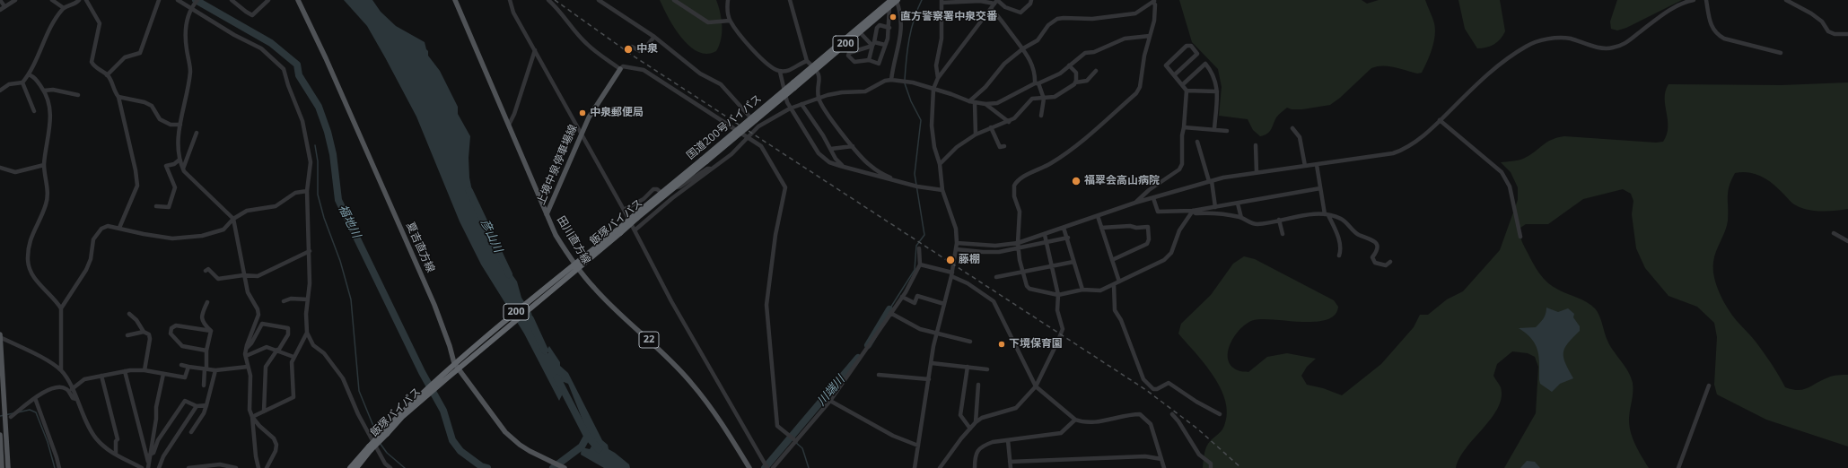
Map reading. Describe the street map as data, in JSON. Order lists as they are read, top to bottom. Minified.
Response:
{"streets":{"highway":["200","国道200号バイパス","飯塚バイパス"],"main road":["上境中泉停車場線","田川直方線","夏吉直方線","22"]},"crossings":[["200","国道200号バイパス"],["200","飯塚バイパス"],["200","夏吉直方線"],["国道200号バイパス","飯塚バイパス"],["国道200号バイパス","田川直方線"],["上境中泉停車場線","田川直方線"],["飯塚バイパス","夏吉直方線"]],"water":["福地川","彦山川","川端川"],"places":["直方警察署中泉交番","中泉","中泉郵便局","福翠会高山病院","藤棚","下境保育園"]}
